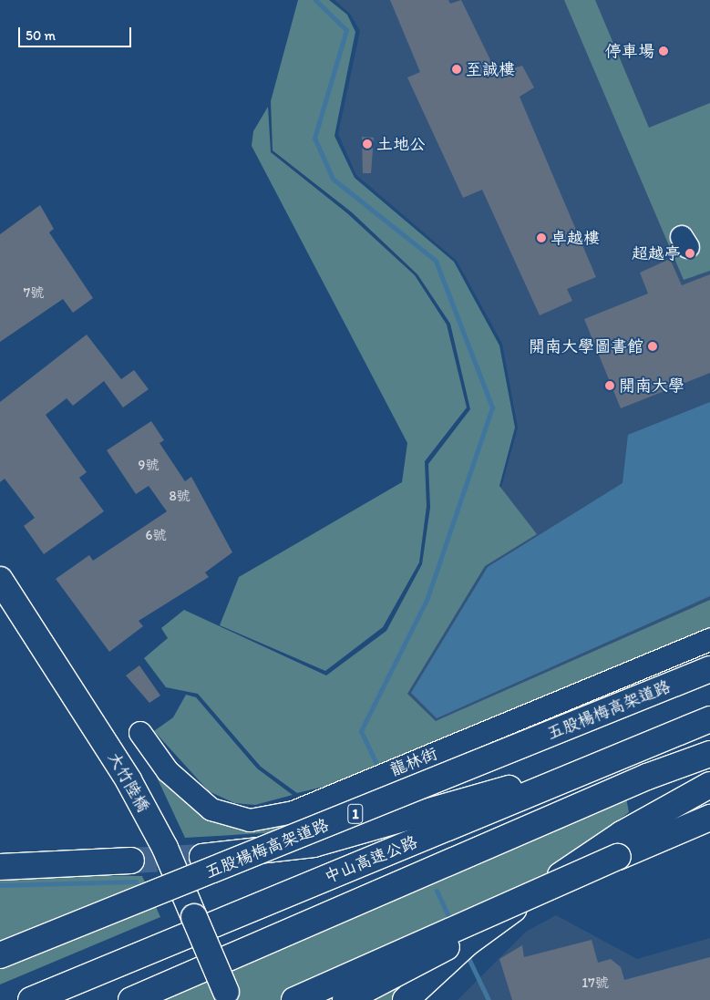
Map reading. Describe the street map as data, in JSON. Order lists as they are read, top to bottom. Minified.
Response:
{"streets":{"main road":["五股楊梅高架道路","大竹陸橋","1","中山高速公路"],"street":["龍林街"]},"places":["停車場","至誠樓","土地公","卓越樓","超越亭","開南大學圖書館","開南大學"],"house_numbers":["7號","9號","8號","6號","17號"],"scale_bar":"50 m"}
